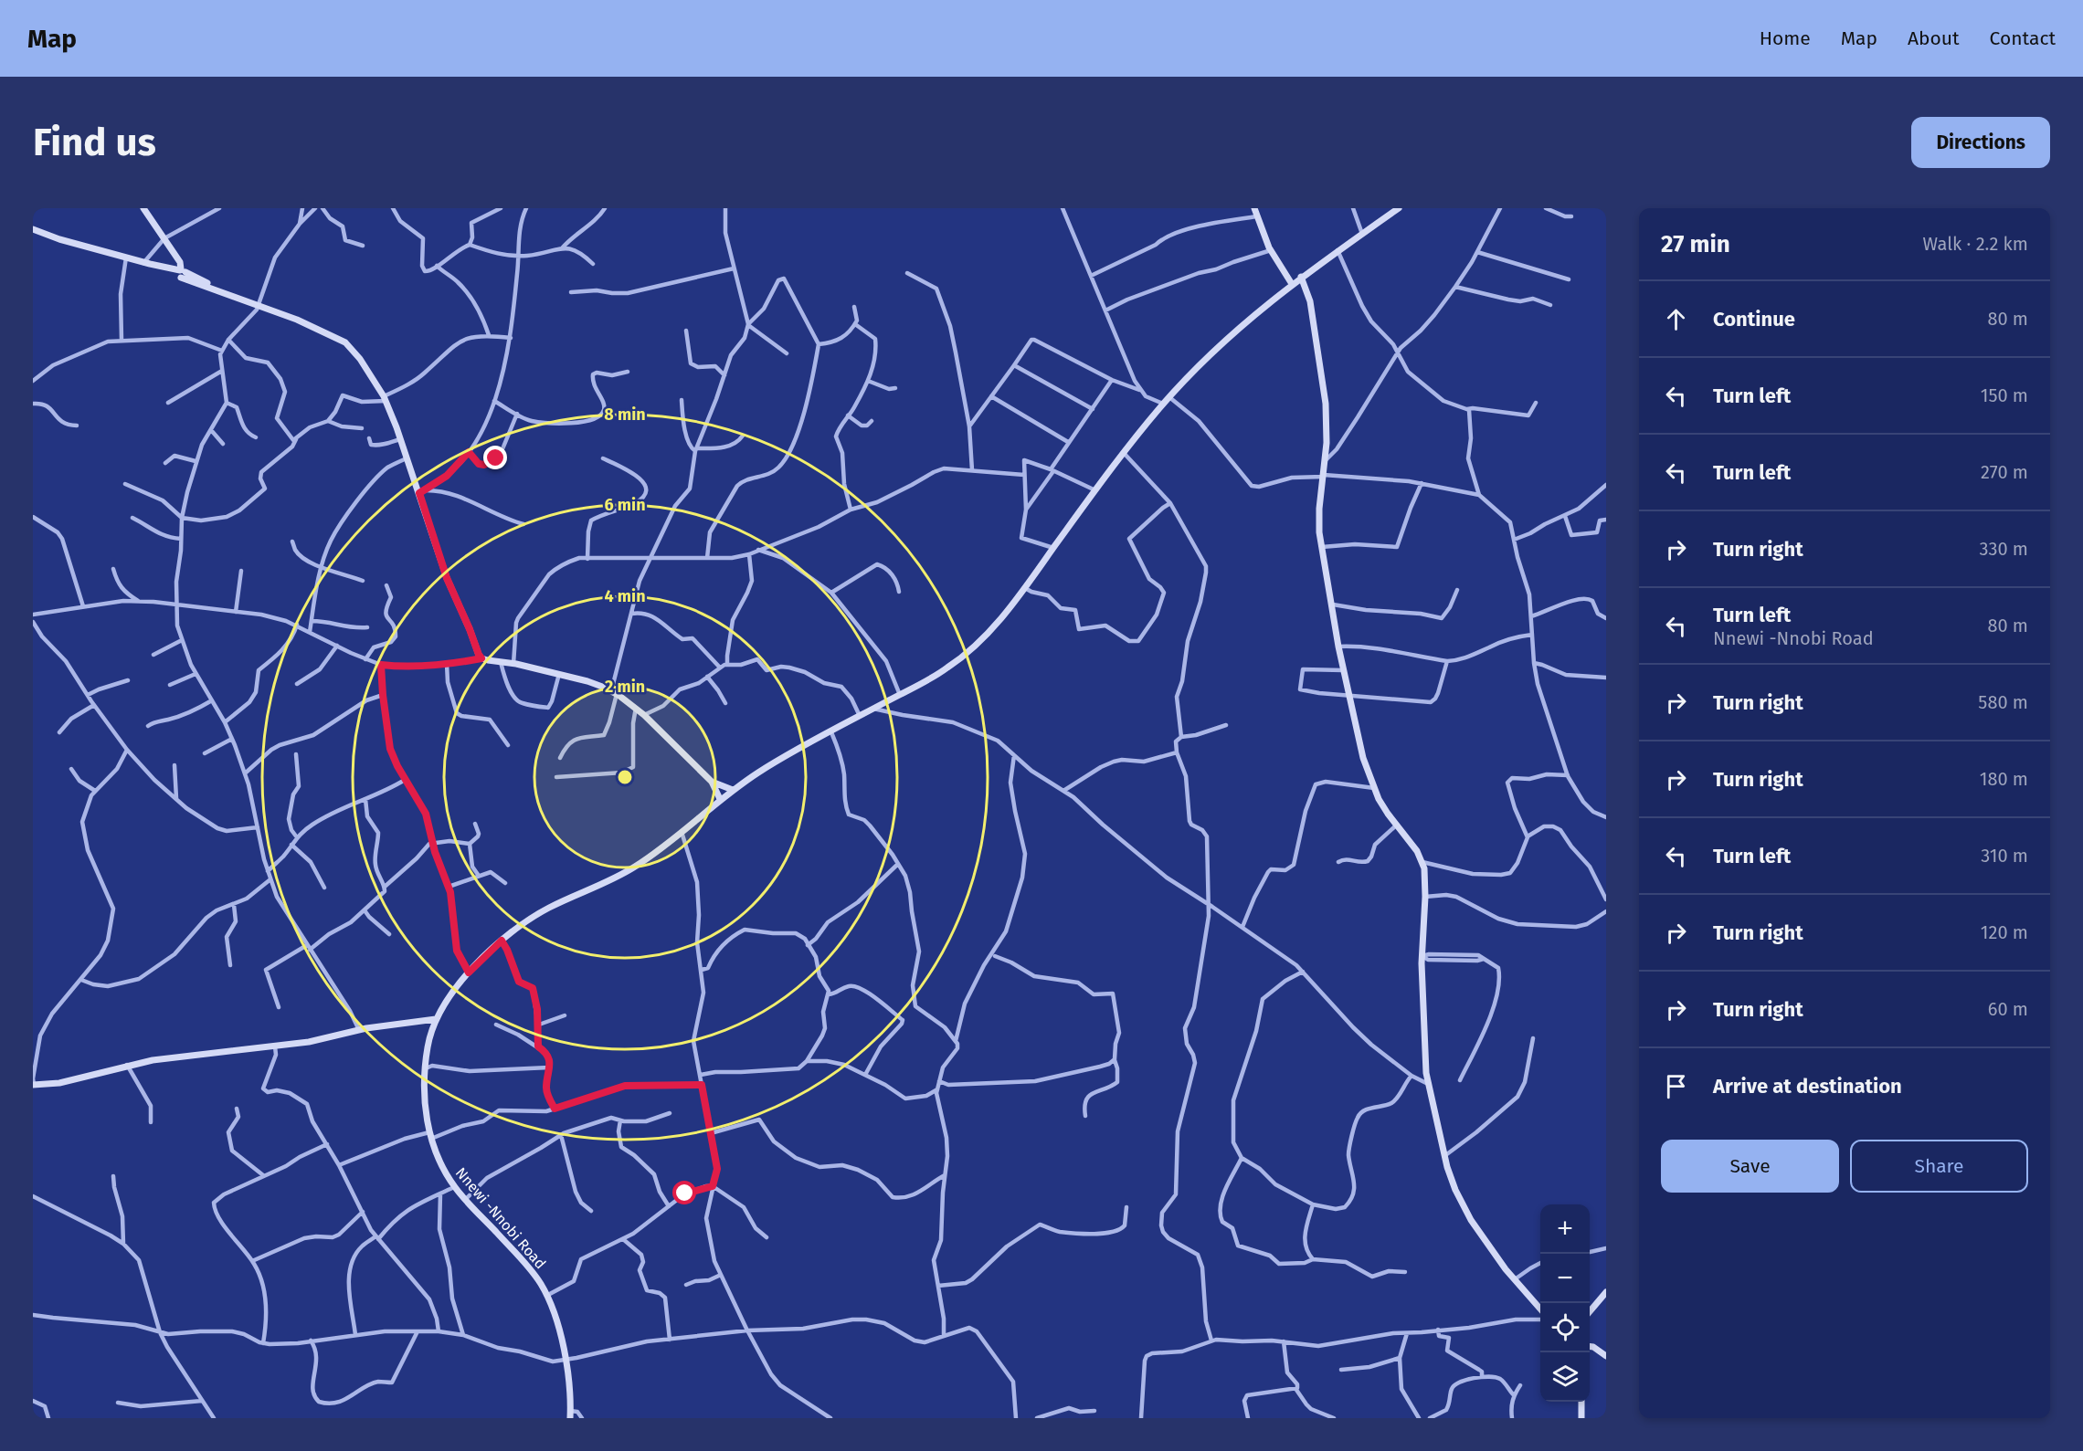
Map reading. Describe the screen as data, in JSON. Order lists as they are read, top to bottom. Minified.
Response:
{"streets":{"main road":["Nnewi -Nnobi Road"]},"page":{"header":"Map","nav":["Home","Map","About","Contact"],"buttons":["Directions",["Save","Share"]],"title":"Find us","heading":["27 min","Walk · 2.2 km"],"list":[["Continue","80 m"],["Turn left","150 m"],["Turn left","270 m"],["Turn right","330 m"],["Turn left","Nnewi -Nnobi Road","80 m"],["Turn right","580 m"],["Turn right","180 m"],["Turn left","310 m"],["Turn right","120 m"],["Turn right","60 m"],"Arrive at destination"],"map_buttons":["+","−"]},"rings":["8 min","6 min","4 min","2 min"]}
